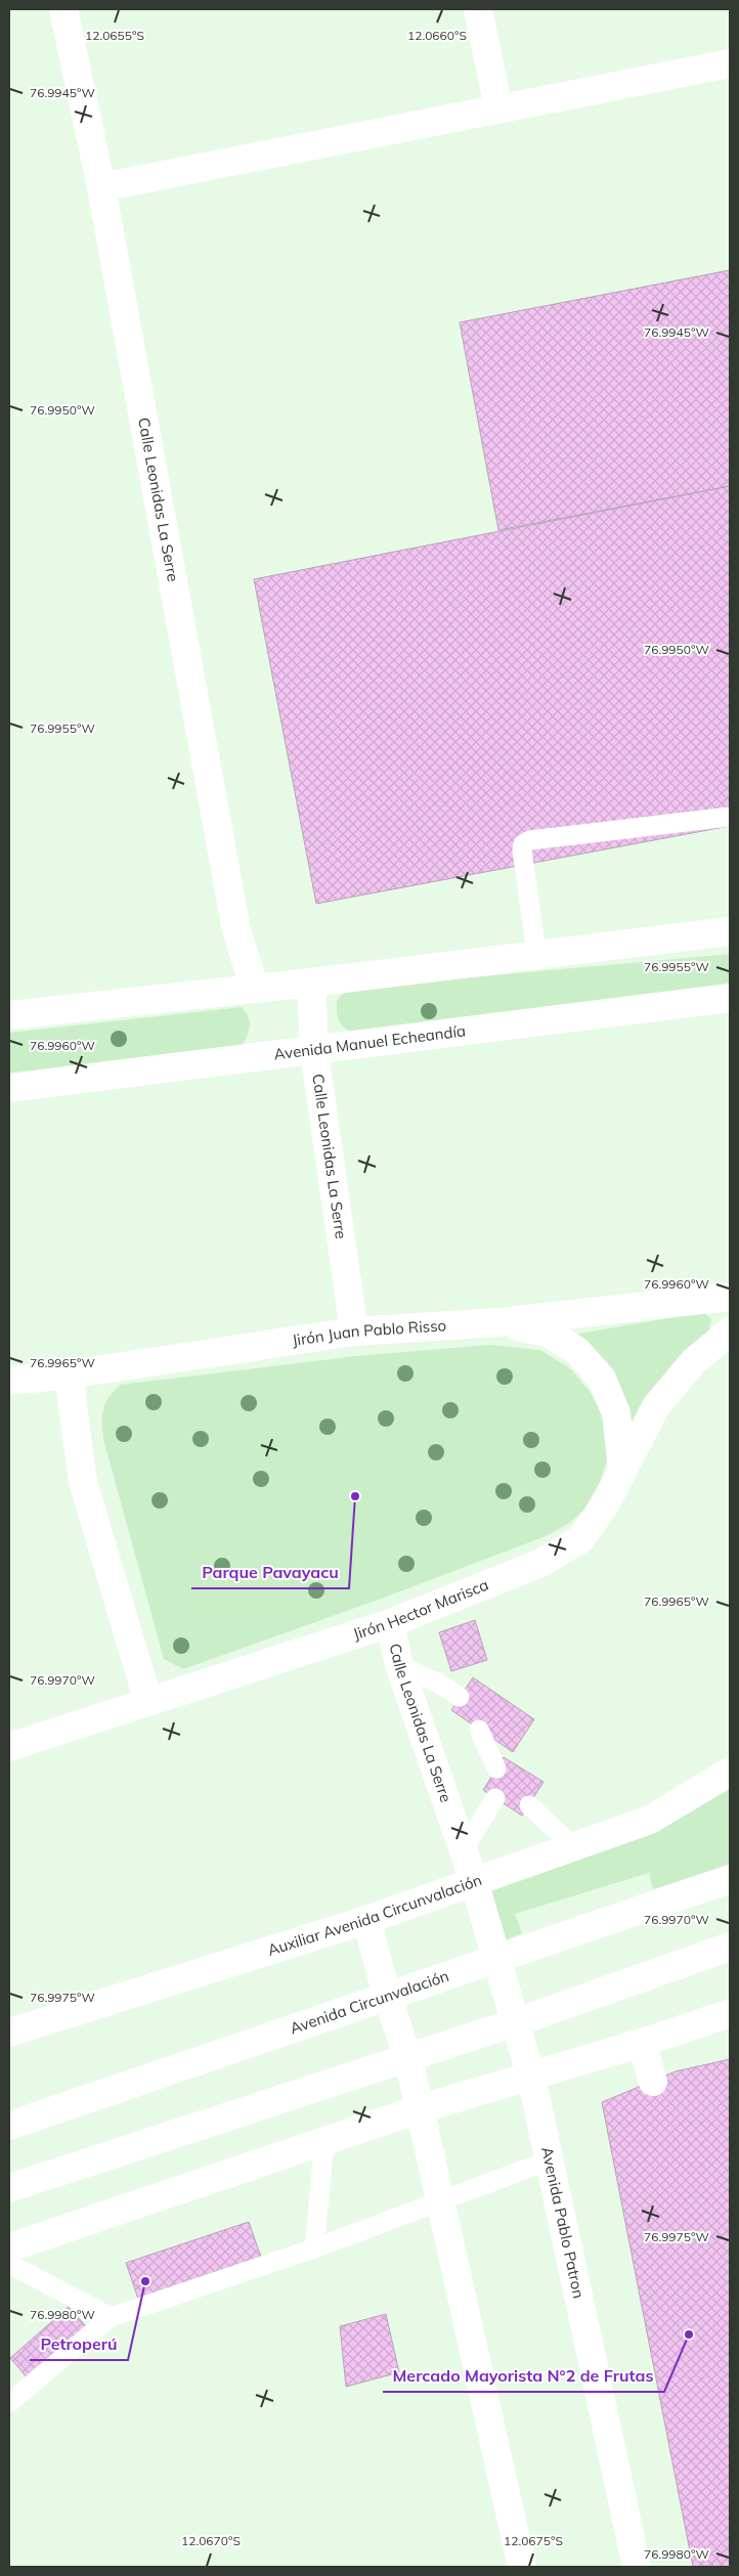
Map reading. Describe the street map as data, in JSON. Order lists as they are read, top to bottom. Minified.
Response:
{"streets":{"street":["Calle Leonidas La Serre","Avenida Manuel Echeandía","Jirón Juan Pablo Risso","Jirón Hector Marisca","Auxiliar Avenida Circunvalación","Avenida Circunvalación","Avenida Pablo Patron"]},"crossings":[["Calle Leonidas La Serre","Avenida Manuel Echeandía"],["Calle Leonidas La Serre","Jirón Juan Pablo Risso"],["Calle Leonidas La Serre","Jirón Hector Marisca"],["Calle Leonidas La Serre","Auxiliar Avenida Circunvalación"],["Calle Leonidas La Serre","Avenida Pablo Patron"],["Auxiliar Avenida Circunvalación","Avenida Pablo Patron"],["Avenida Circunvalación","Avenida Pablo Patron"]],"places":["Parque Pavayacu","Petroperú","Mercado Mayorista N°2 de Frutas"],"coordinates":["12.0655°S","12.0660°S","76.9945°W","76.9950°W","76.9955°W","76.9960°W","76.9965°W","76.9970°W","76.9975°W","76.9980°W","12.0670°S","12.0675°S"]}
